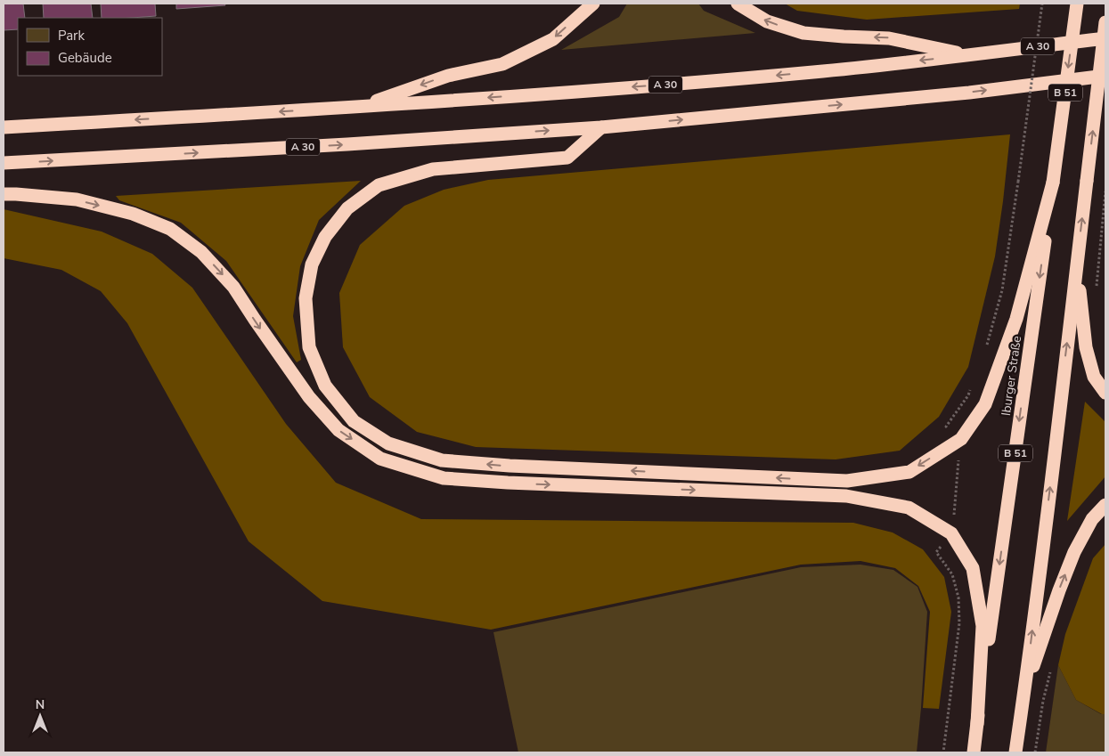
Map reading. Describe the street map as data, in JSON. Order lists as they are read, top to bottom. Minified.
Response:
{"streets":{"highway":["A 30","B 51","Iburger Straße"]},"legend":["Park","Gebäude"],"north":"top"}
